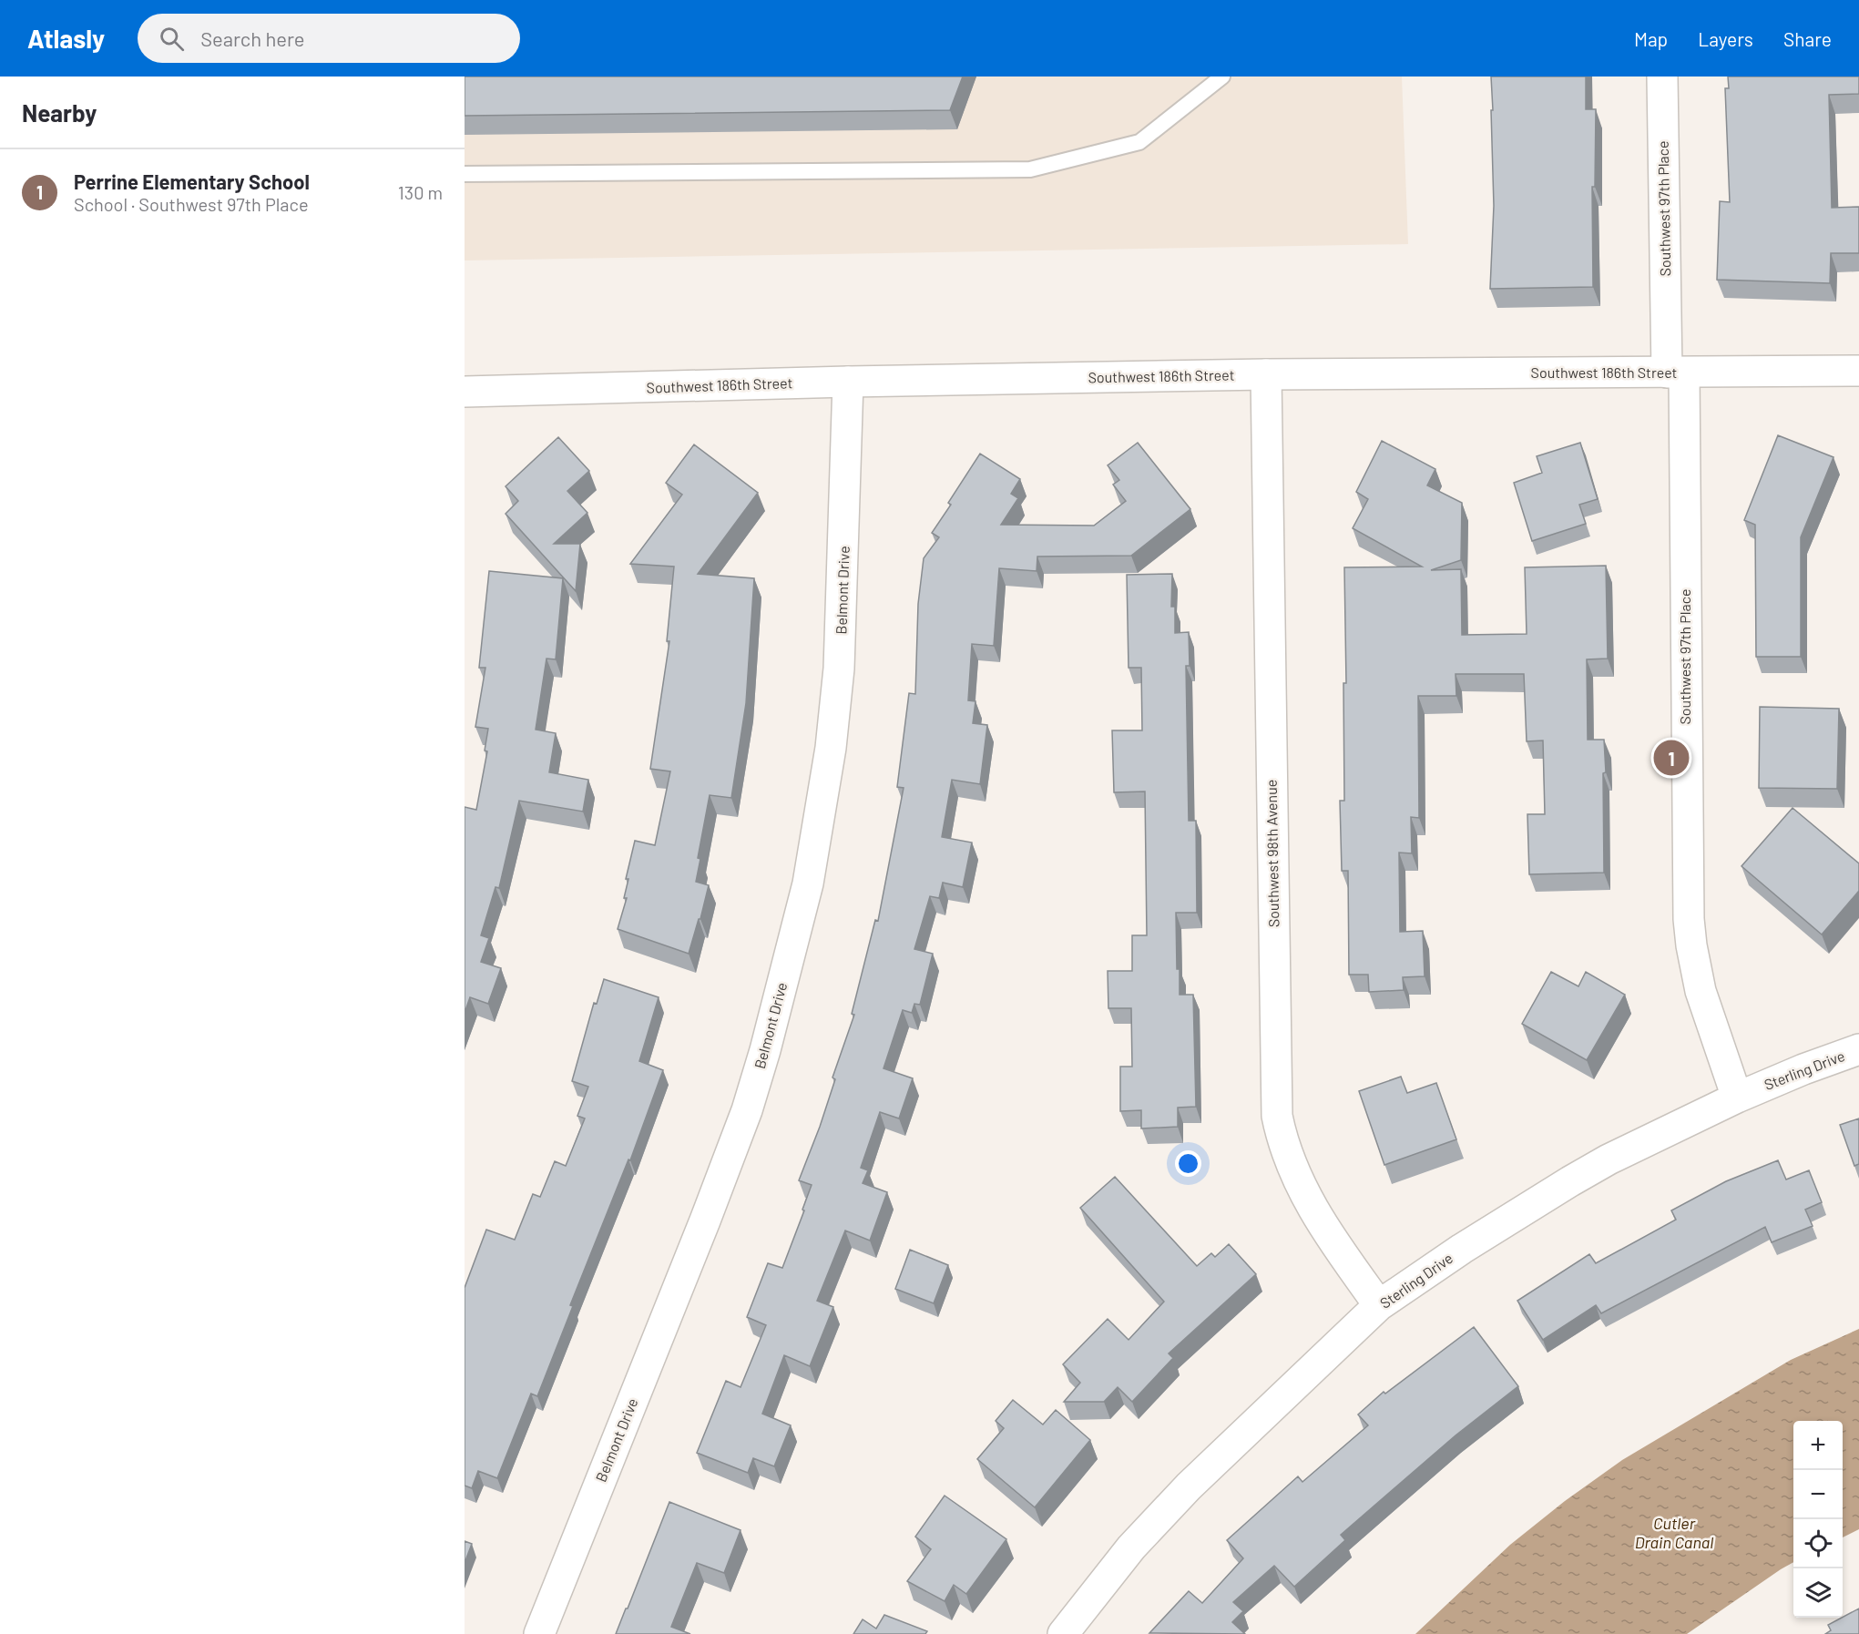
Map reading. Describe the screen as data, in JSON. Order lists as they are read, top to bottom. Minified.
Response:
{"streets":{"street":["Southwest 97th Place","Southwest 186th Street","Belmont Drive","Southwest 98th Avenue","Sterling Drive"]},"crossings":[["Southwest 97th Place","Southwest 186th Street"],["Southwest 97th Place","Sterling Drive"],["Southwest 186th Street","Belmont Drive"],["Southwest 186th Street","Southwest 98th Avenue"],["Southwest 98th Avenue","Sterling Drive"]],"water":["Cutler Drain Canal"],"page":{"header":"Atlasly","search":"Search here","nav":["Map","Layers","Share"],"heading":"Nearby","list":[{"mark":"1","name":"Perrine Elementary School","note":"School · Southwest 97th Place","value":"130 m"}],"pins":"1","map_buttons":["+","−"]}}
